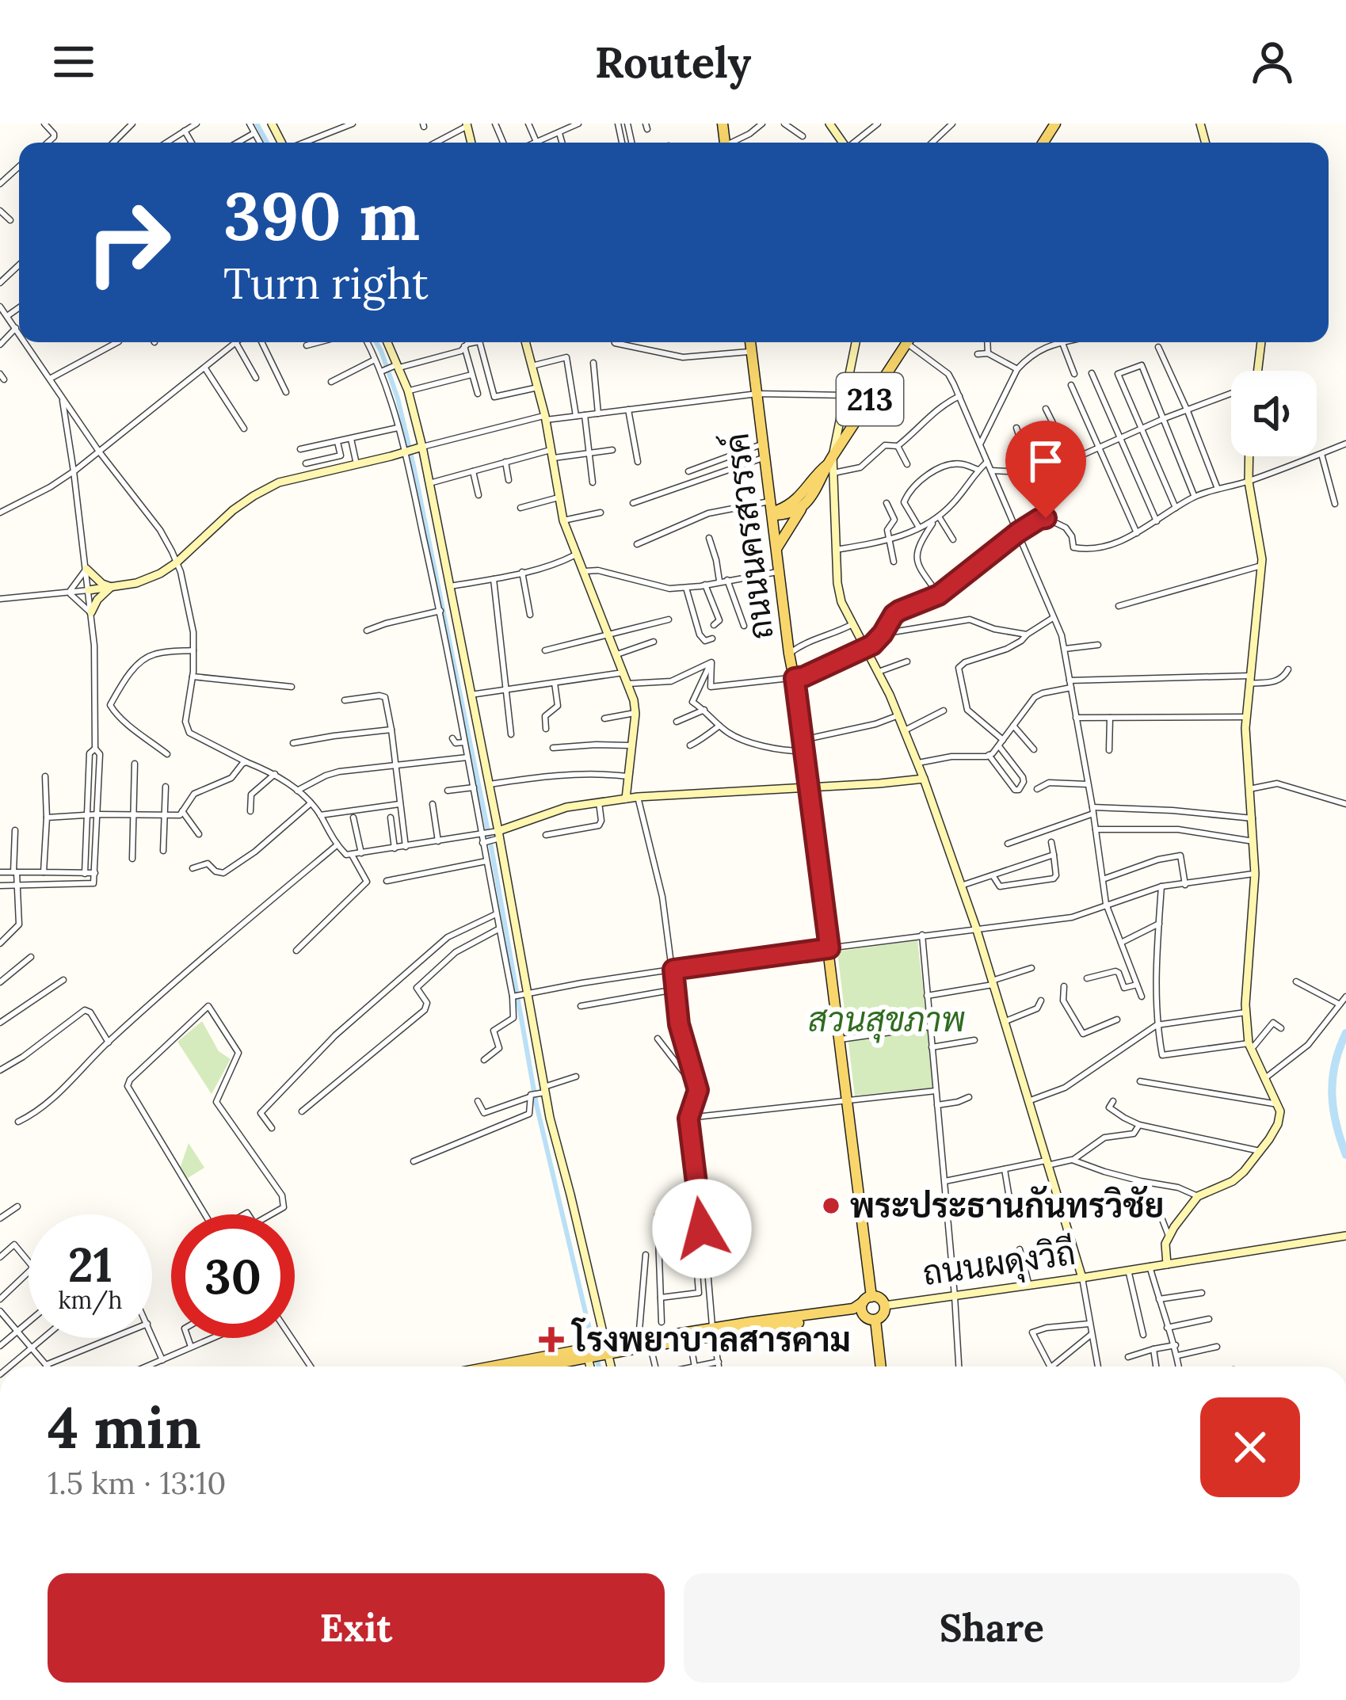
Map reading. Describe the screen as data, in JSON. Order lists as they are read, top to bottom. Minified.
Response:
{"streets":{"main road":["213","ถนนนครสวรรค์"],"street":["ถนนผดุงวิถี"]},"crossings":[["ถนนนครสวรรค์","ถนนผดุงวิถี"]],"parks":["สวนสุขภาพ"],"places":{"other":["พระประธานกันทรวิชัย"],"health":["โรงพยาบาลสารคาม"]},"page":{"header":"Routely","turn":["390 m","Turn right"],"speed":"21 km/h","limit":"30","heading":["4 min","1.5 km · 13:10"],"buttons":["Exit","Share"]}}
